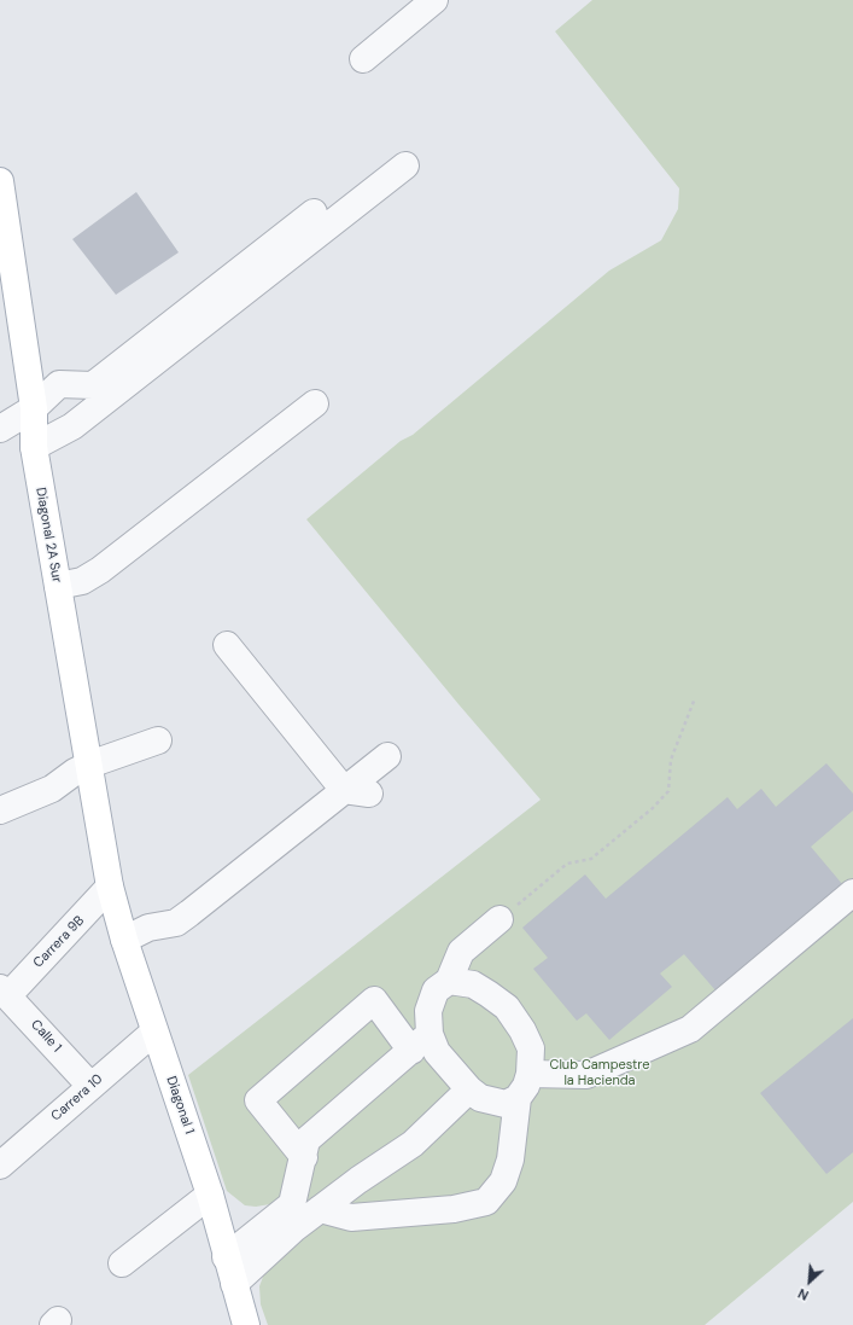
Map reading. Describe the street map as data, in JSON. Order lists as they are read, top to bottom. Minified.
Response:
{"streets":{"main road":["Diagonal 2A Sur","Diagonal 1"],"street":["Carrera 9B","Calle 1","Carrera 10"]},"crossings":[["Diagonal 2A Sur","Carrera 9B"],["Diagonal 2A Sur","Diagonal 1"],["Carrera 9B","Calle 1"],["Carrera 9B","Diagonal 1"],["Calle 1","Carrera 10"],["Carrera 10","Diagonal 1"]],"parks":["Club Campestre la Hacienda"],"north":"bottom left"}
